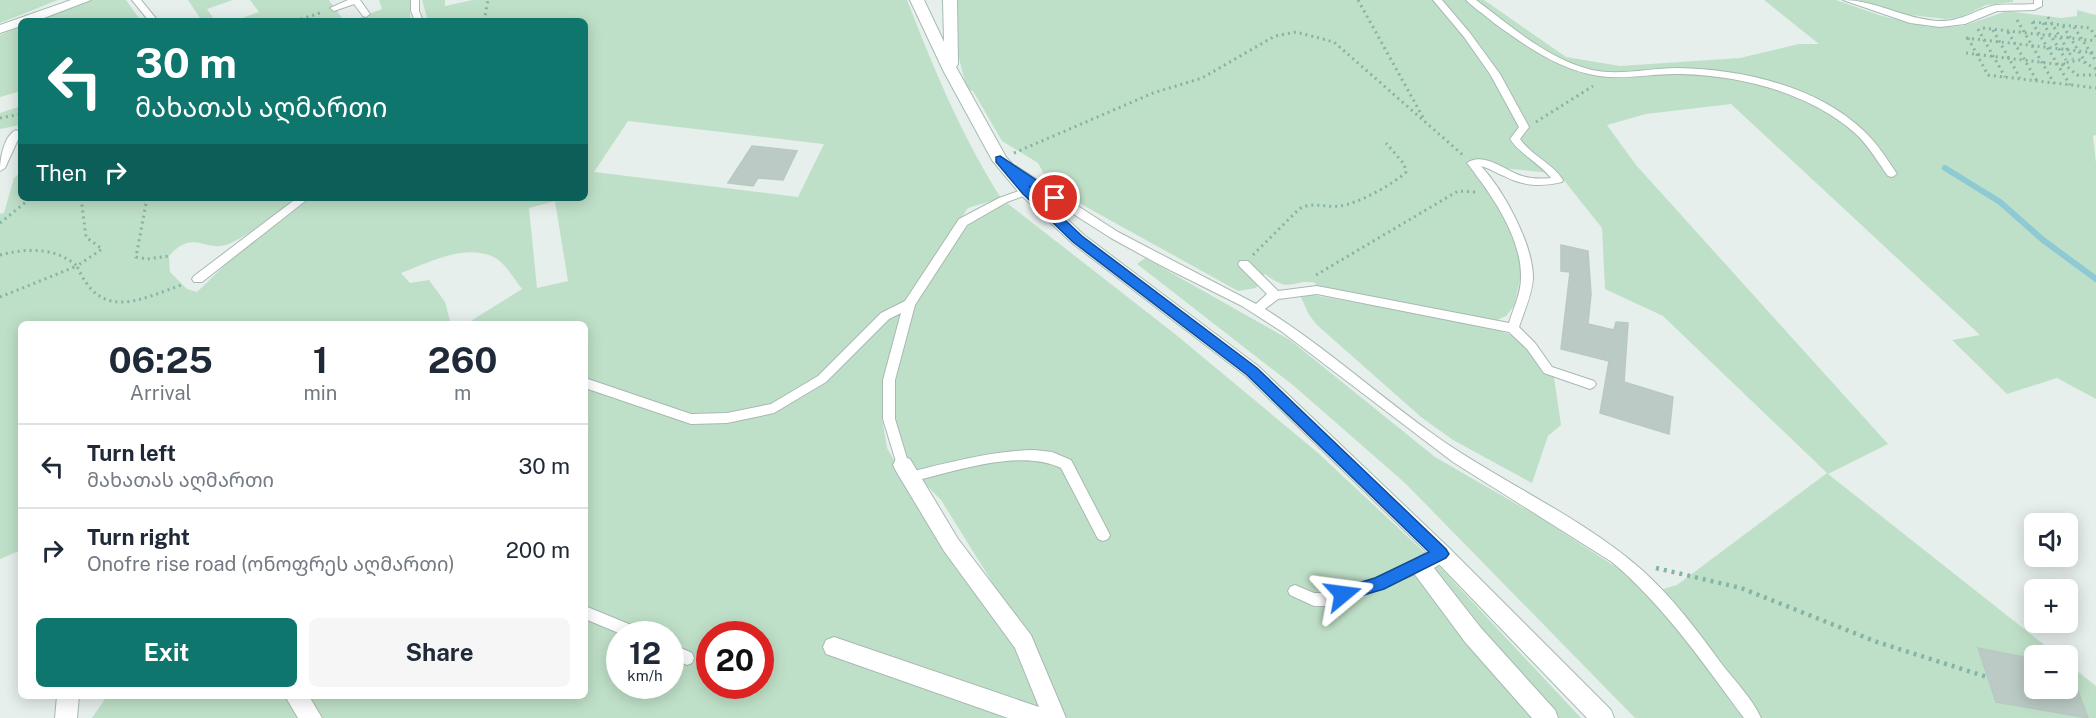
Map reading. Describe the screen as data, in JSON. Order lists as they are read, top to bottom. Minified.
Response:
{"page":{"turn":["30 m","მახათას აღმართი"],"then":"Then","eta":["06:25","Arrival","1","min","260","m"],"list":[{"name":"Turn left","note":"მახათას აღმართი","value":"30 m"},{"name":"Turn right","note":"Onofre rise road (ონოფრეს აღმართი)","value":"200 m"}],"map_buttons":["+","−"],"buttons":["Exit","Share"],"speed":"12 km/h","limit":"20"}}
